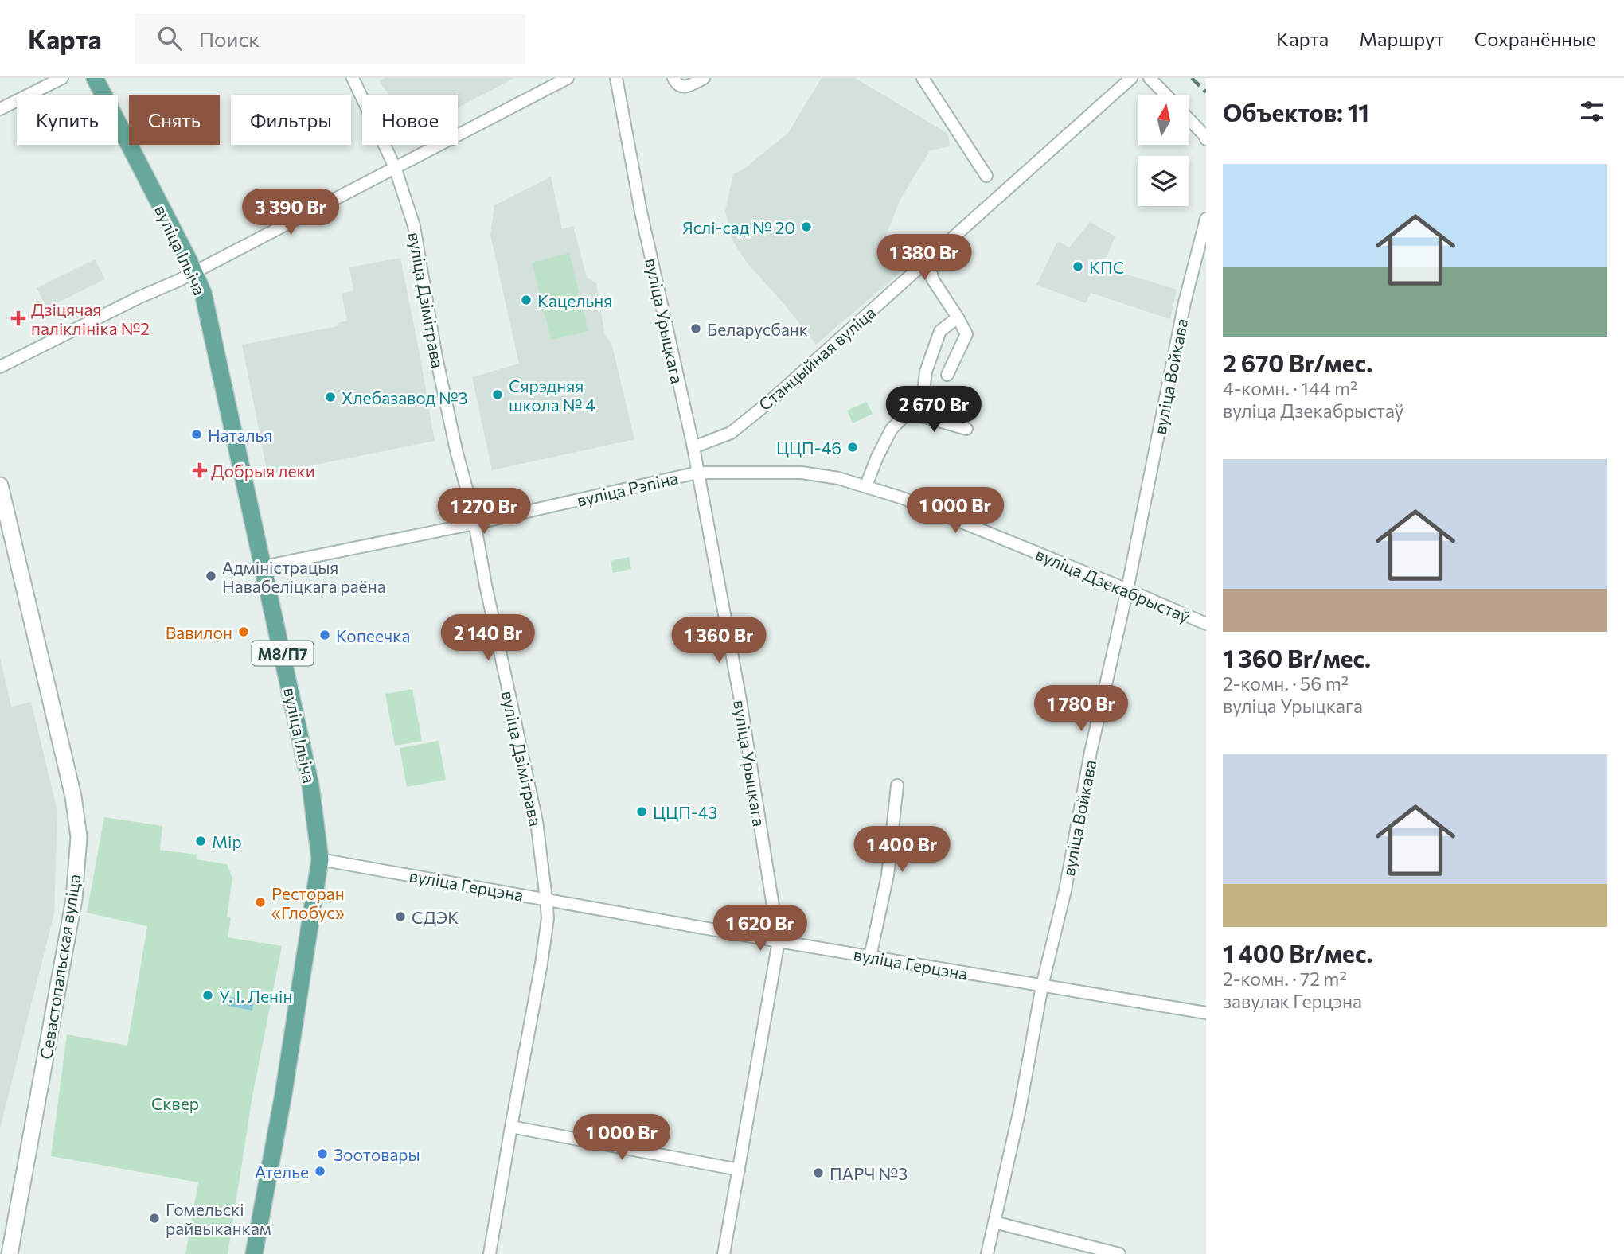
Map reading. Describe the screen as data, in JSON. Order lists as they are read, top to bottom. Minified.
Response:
{"streets":{"main road":["вуліца Ільіча","М8/П7"],"street":["вуліца Дзімітрава","вуліца Урыцкага","Станцыйная вуліца","вуліца Войкава","вуліца Рэпіна","вуліца Дзекабрыстаў","вуліца Герцэна","Севастопальская вуліца"]},"crossings":[["вуліца Ільіча","вуліца Рэпіна"],["вуліца Ільіча","вуліца Герцэна"],["вуліца Дзімітрава","вуліца Рэпіна"],["вуліца Дзімітрава","вуліца Герцэна"],["вуліца Урыцкага","Станцыйная вуліца"],["вуліца Урыцкага","вуліца Рэпіна"],["вуліца Урыцкага","вуліца Дзекабрыстаў"],["вуліца Урыцкага","вуліца Герцэна"],["вуліца Войкава","вуліца Дзекабрыстаў"],["вуліца Войкава","вуліца Герцэна"],["вуліца Рэпіна","вуліца Дзекабрыстаў"]],"parks":["Сквер"],"places":{"other":["Яслі-сад № 20","КПС","Кацельня","Беларусбанк","Сярэдняя школа № 4","Хлебазавод №3","Наталья","ЦЦП-46","Адміністрацыя Навабеліцкага раёна","Вавилон","Копеечка","ЦЦП-43","Мір","Ресторан «Глобус»","СДЭК","У. І. Ленін","Зоотовары","Ателье","ПАРЧ №3","Гомельскі райвыканкам"],"health":["Дзіцячая паліклініка №2","Добрыя леки"]},"north":"top","page":{"header":"Карта","search":"Поиск","nav":["Карта","Маршрут","Сохранённые"],"heading":"Объектов: 11","chip":["Купить","Снять","Фильтры","Новое"],"list":[{"name":"2 670 Br/мес.","note":"4-комн. · 144 m² · вуліца Дзекабрыстаў"},{"name":"1 360 Br/мес.","note":"2-комн. · 56 m² · вуліца Урыцкага"},{"name":"1 400 Br/мес.","note":"2-комн. · 72 m² · завулак Герцэна"}],"price":["3 390 Br","1 380 Br","2 670 Br","1 000 Br","1 270 Br","2 140 Br","1 360 Br","1 780 Br","1 400 Br","1 620 Br","1 000 Br"]}}
